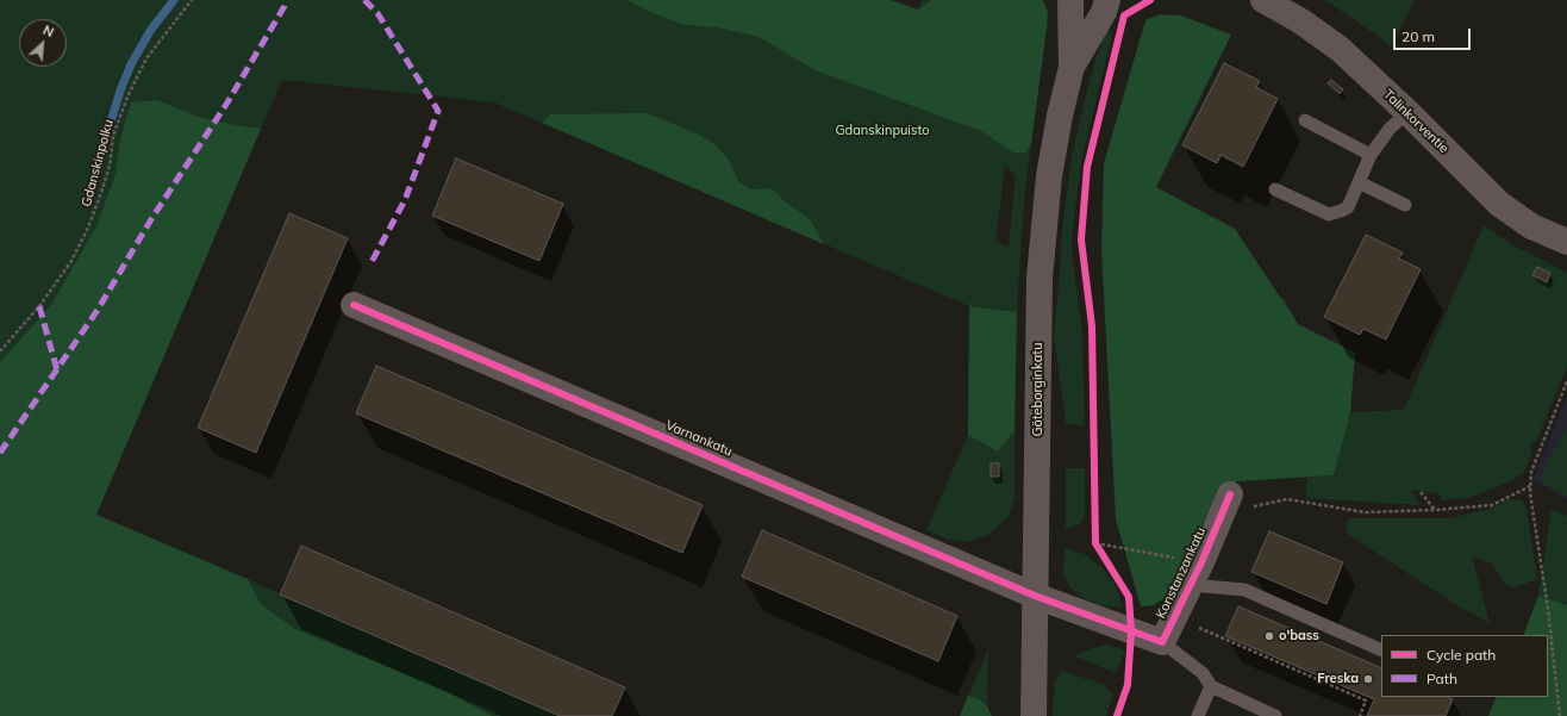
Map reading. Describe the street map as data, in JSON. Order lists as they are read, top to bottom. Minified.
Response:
{"streets":{"street":["Talinkorventie","Göteborginkatu","Varnankatu","Konstanzankatu"],"path":["Gdanskinpolku"]},"crossings":[["Göteborginkatu","Varnankatu"]],"parks":["Gdanskinpuisto"],"places":["o'bass","Freska"],"legend":["Cycle path","Path"],"scale_bar":"20 m","north":"top right"}
